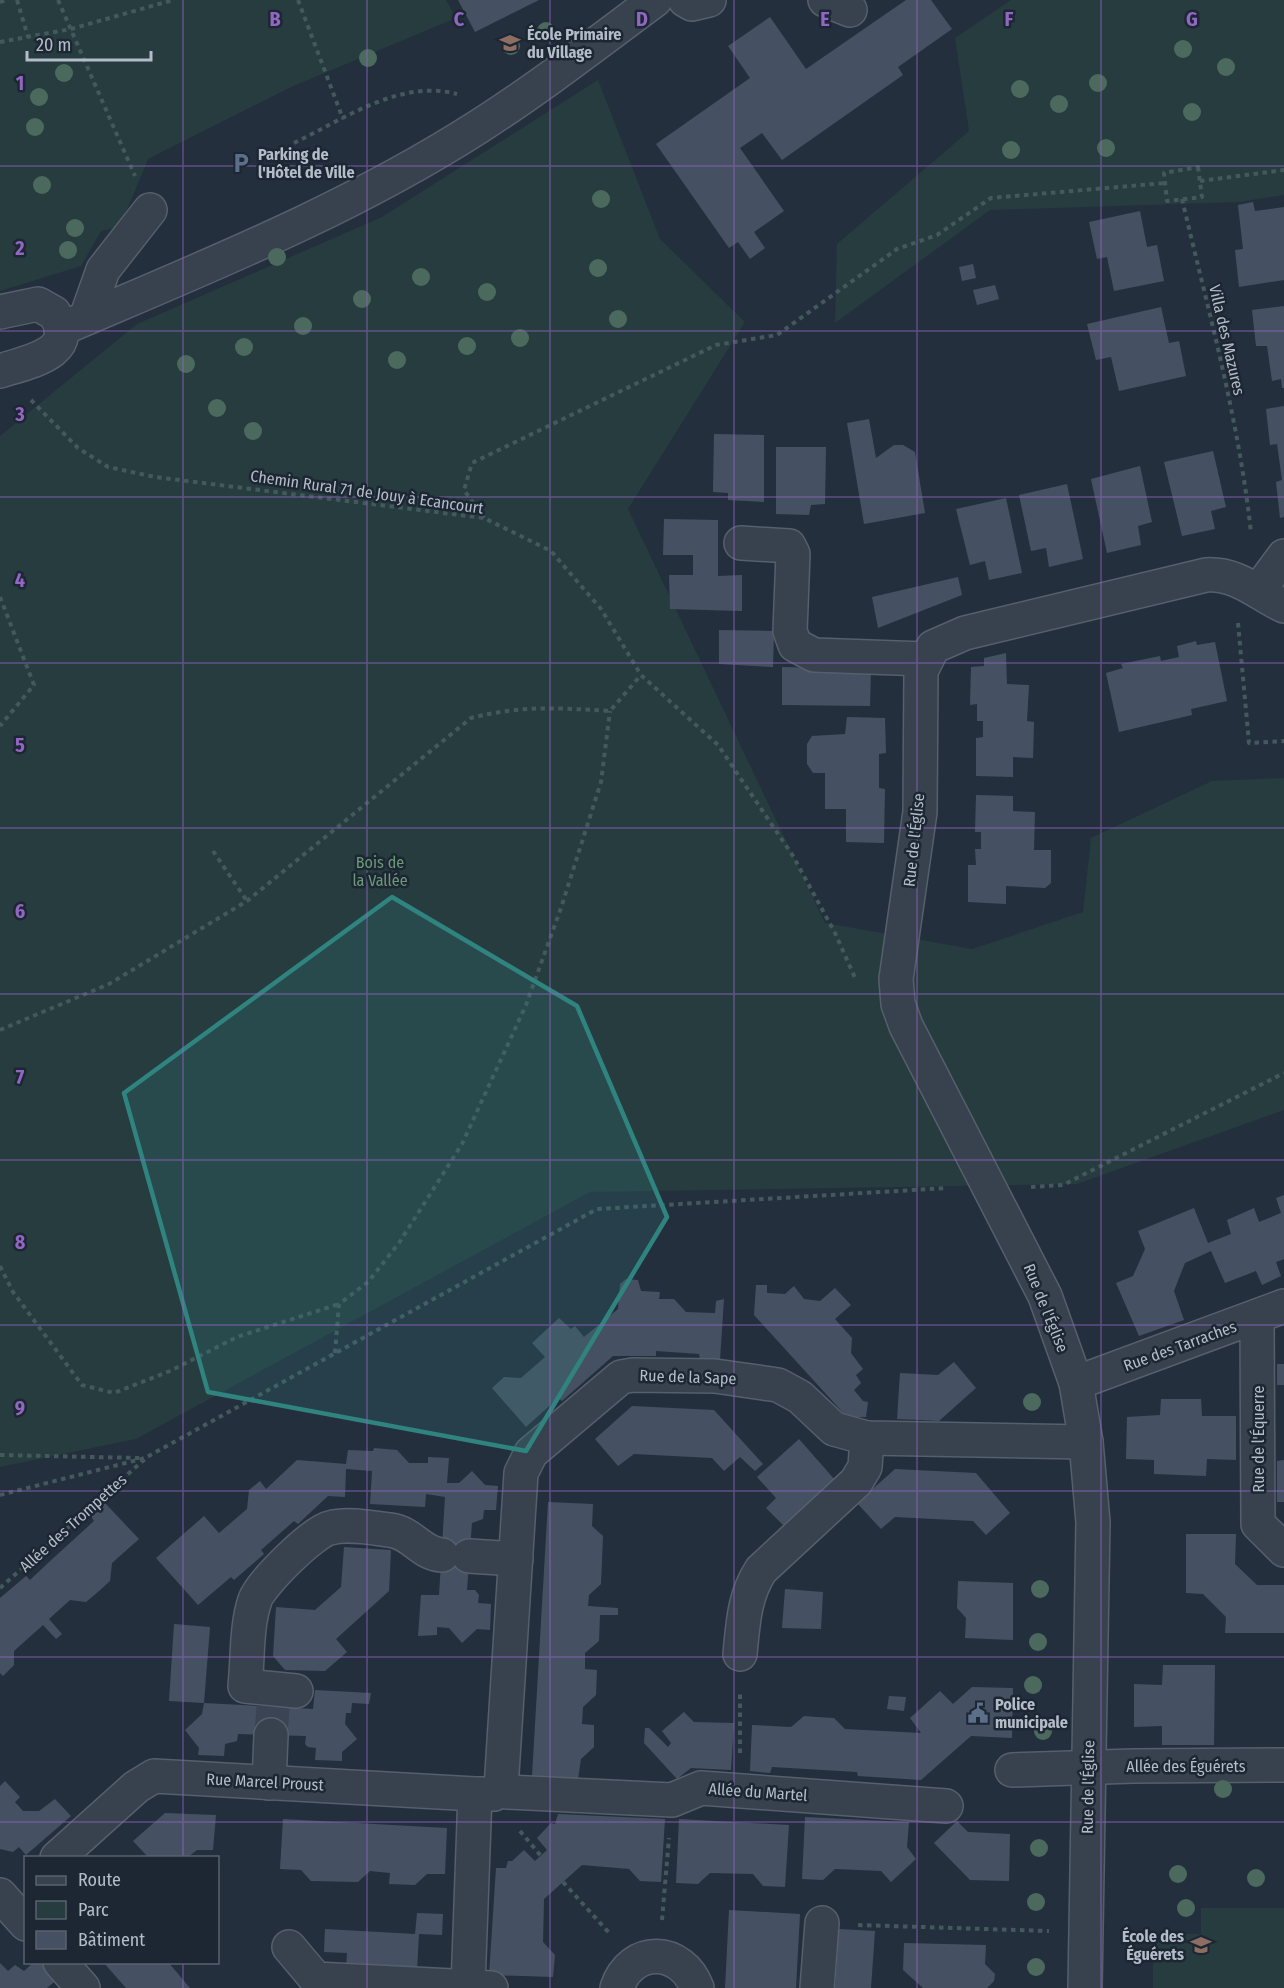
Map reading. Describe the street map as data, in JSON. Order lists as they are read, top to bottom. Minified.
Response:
{"streets":{"street":["Rue de l'Église","Rue des Tarraches","Rue de la Sape","Rue de l'Équerre","Allée des Éguérets","Rue Marcel Proust","Allée du Martel"],"path":["Villa des Mazures","Chemin Rural 71 de Jouy à Ecancourt","Allée des Trompettes"]},"crossings":[["Rue de l'Église","Rue des Tarraches"],["Rue de l'Église","Rue de la Sape"],["Rue de l'Église","Allée des Éguérets"],["Rue des Tarraches","Rue de l'Équerre"],["Rue de la Sape","Rue Marcel Proust"],["Rue de la Sape","Allée du Martel"],["Rue Marcel Proust","Allée du Martel"]],"parks":["Bois de la Vallée"],"places":{"school or university":["École Primaire du Village","École des Éguérets"],"parking":["Parking de l'Hôtel de Ville"],"public building":["Police municipale"]},"legend":["Route","Parc","Bâtiment"],"scale_bar":"20 m","grid":{"columns":["B","C","D","E","F","G"],"rows":["1","2","3","4","5","6","7","8","9"]}}
